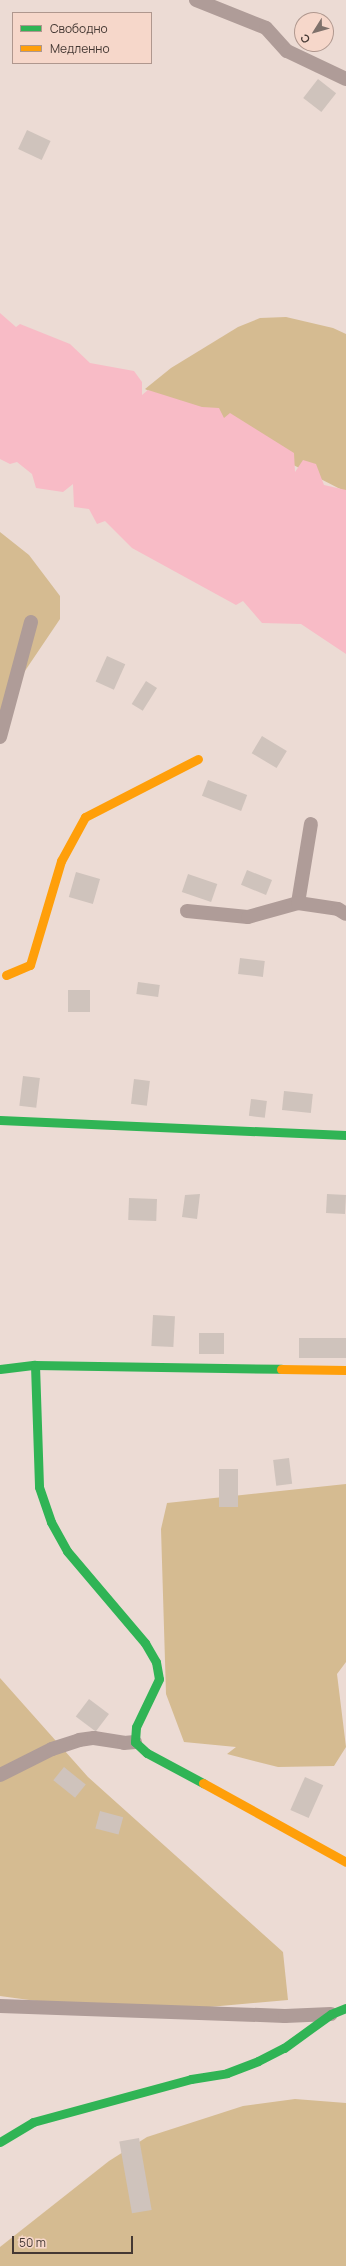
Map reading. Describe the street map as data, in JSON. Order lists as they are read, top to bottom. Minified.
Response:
{"legend":["Свободно","Медленно"],"scale_bar":"50 m","north":"bottom left"}
